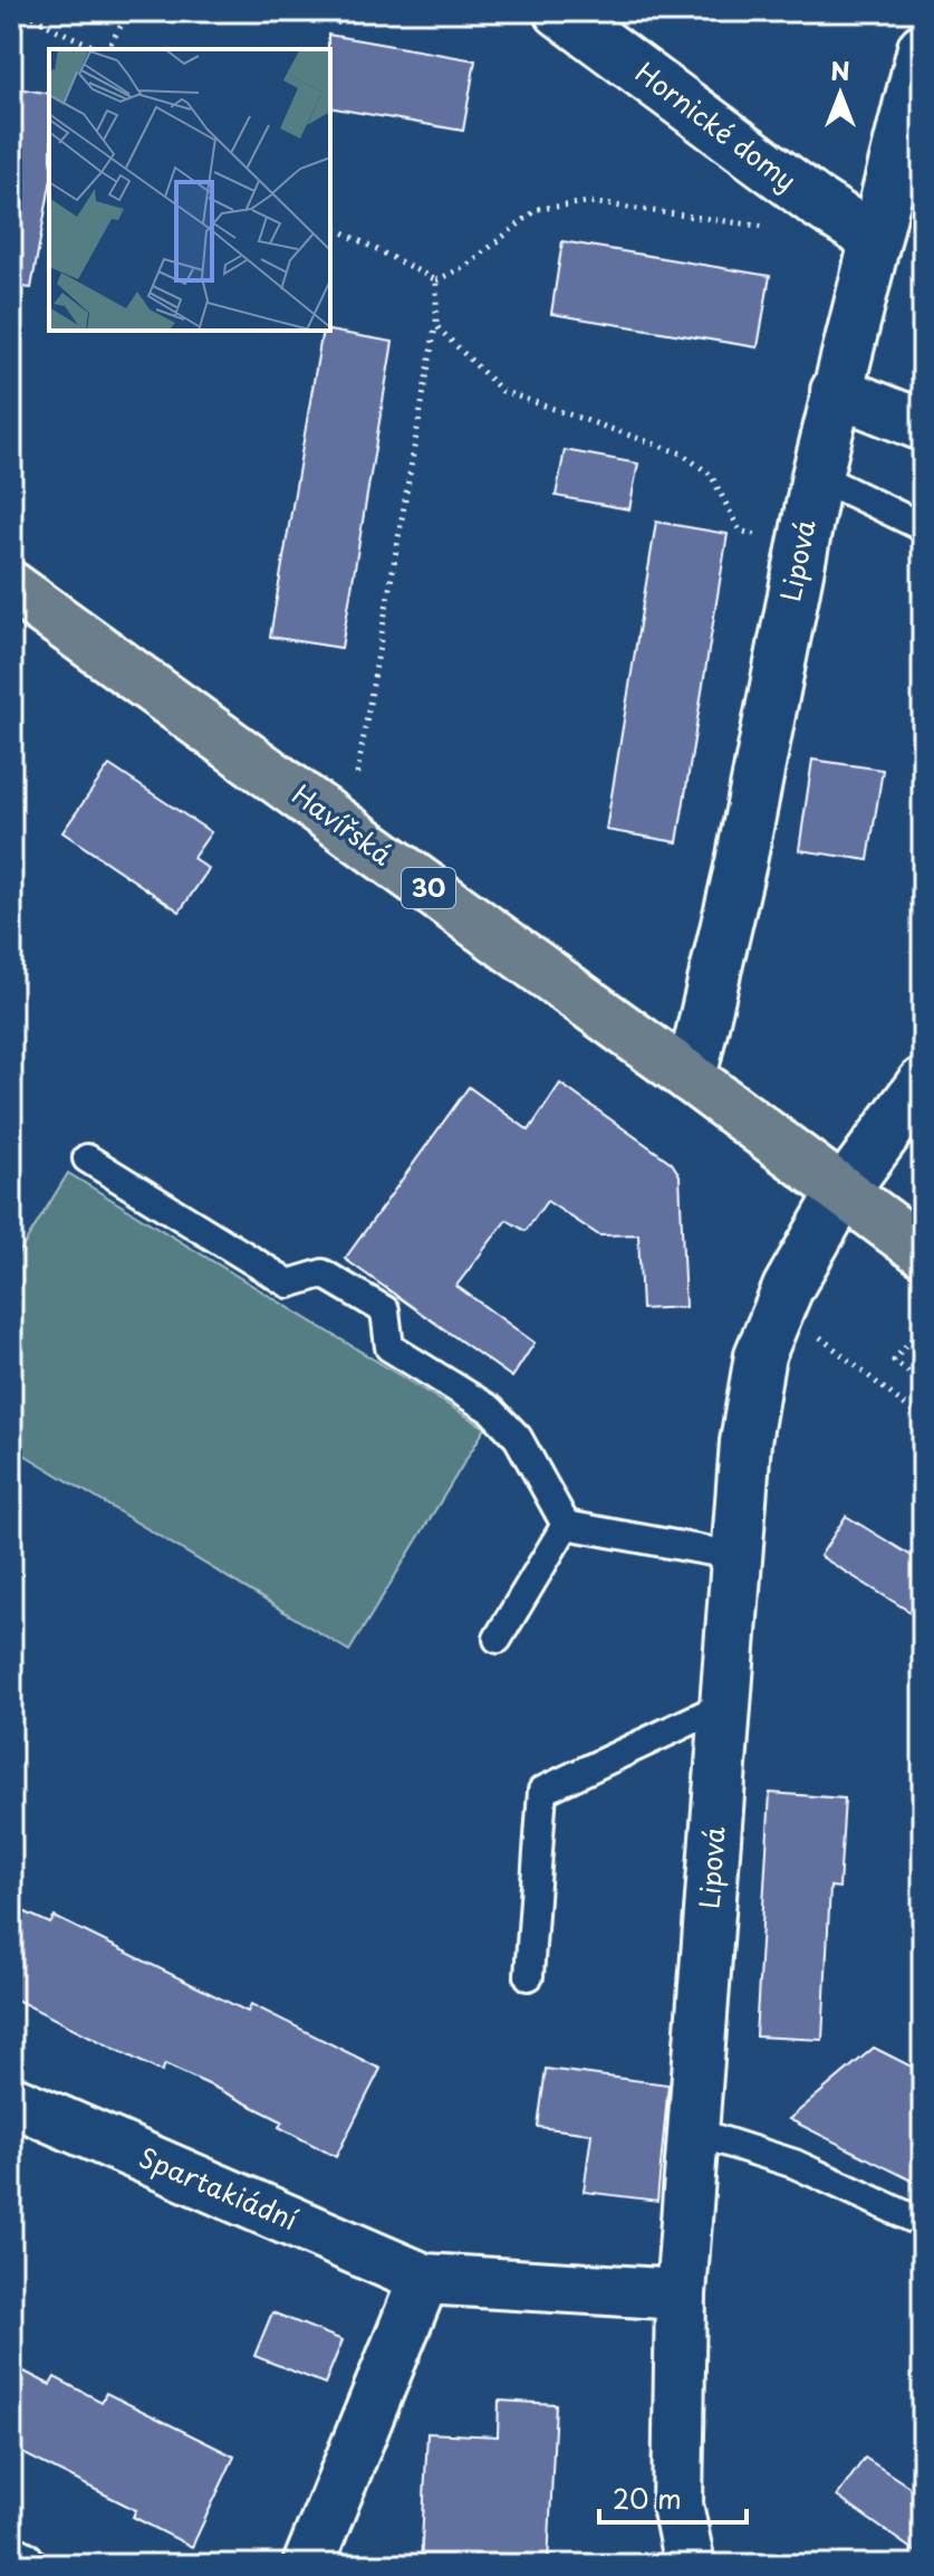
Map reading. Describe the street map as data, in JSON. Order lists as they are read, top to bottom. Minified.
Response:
{"streets":{"main road":["Havířská","30"],"street":["Hornické domy","Lipová","Spartakiádní"]},"crossings":[["Hornické domy","Lipová"],["Lipová","Havířská"],["Lipová","30"],["Lipová","Spartakiádní"],["Havířská","30"]],"scale_bar":"20 m","north":"top"}
